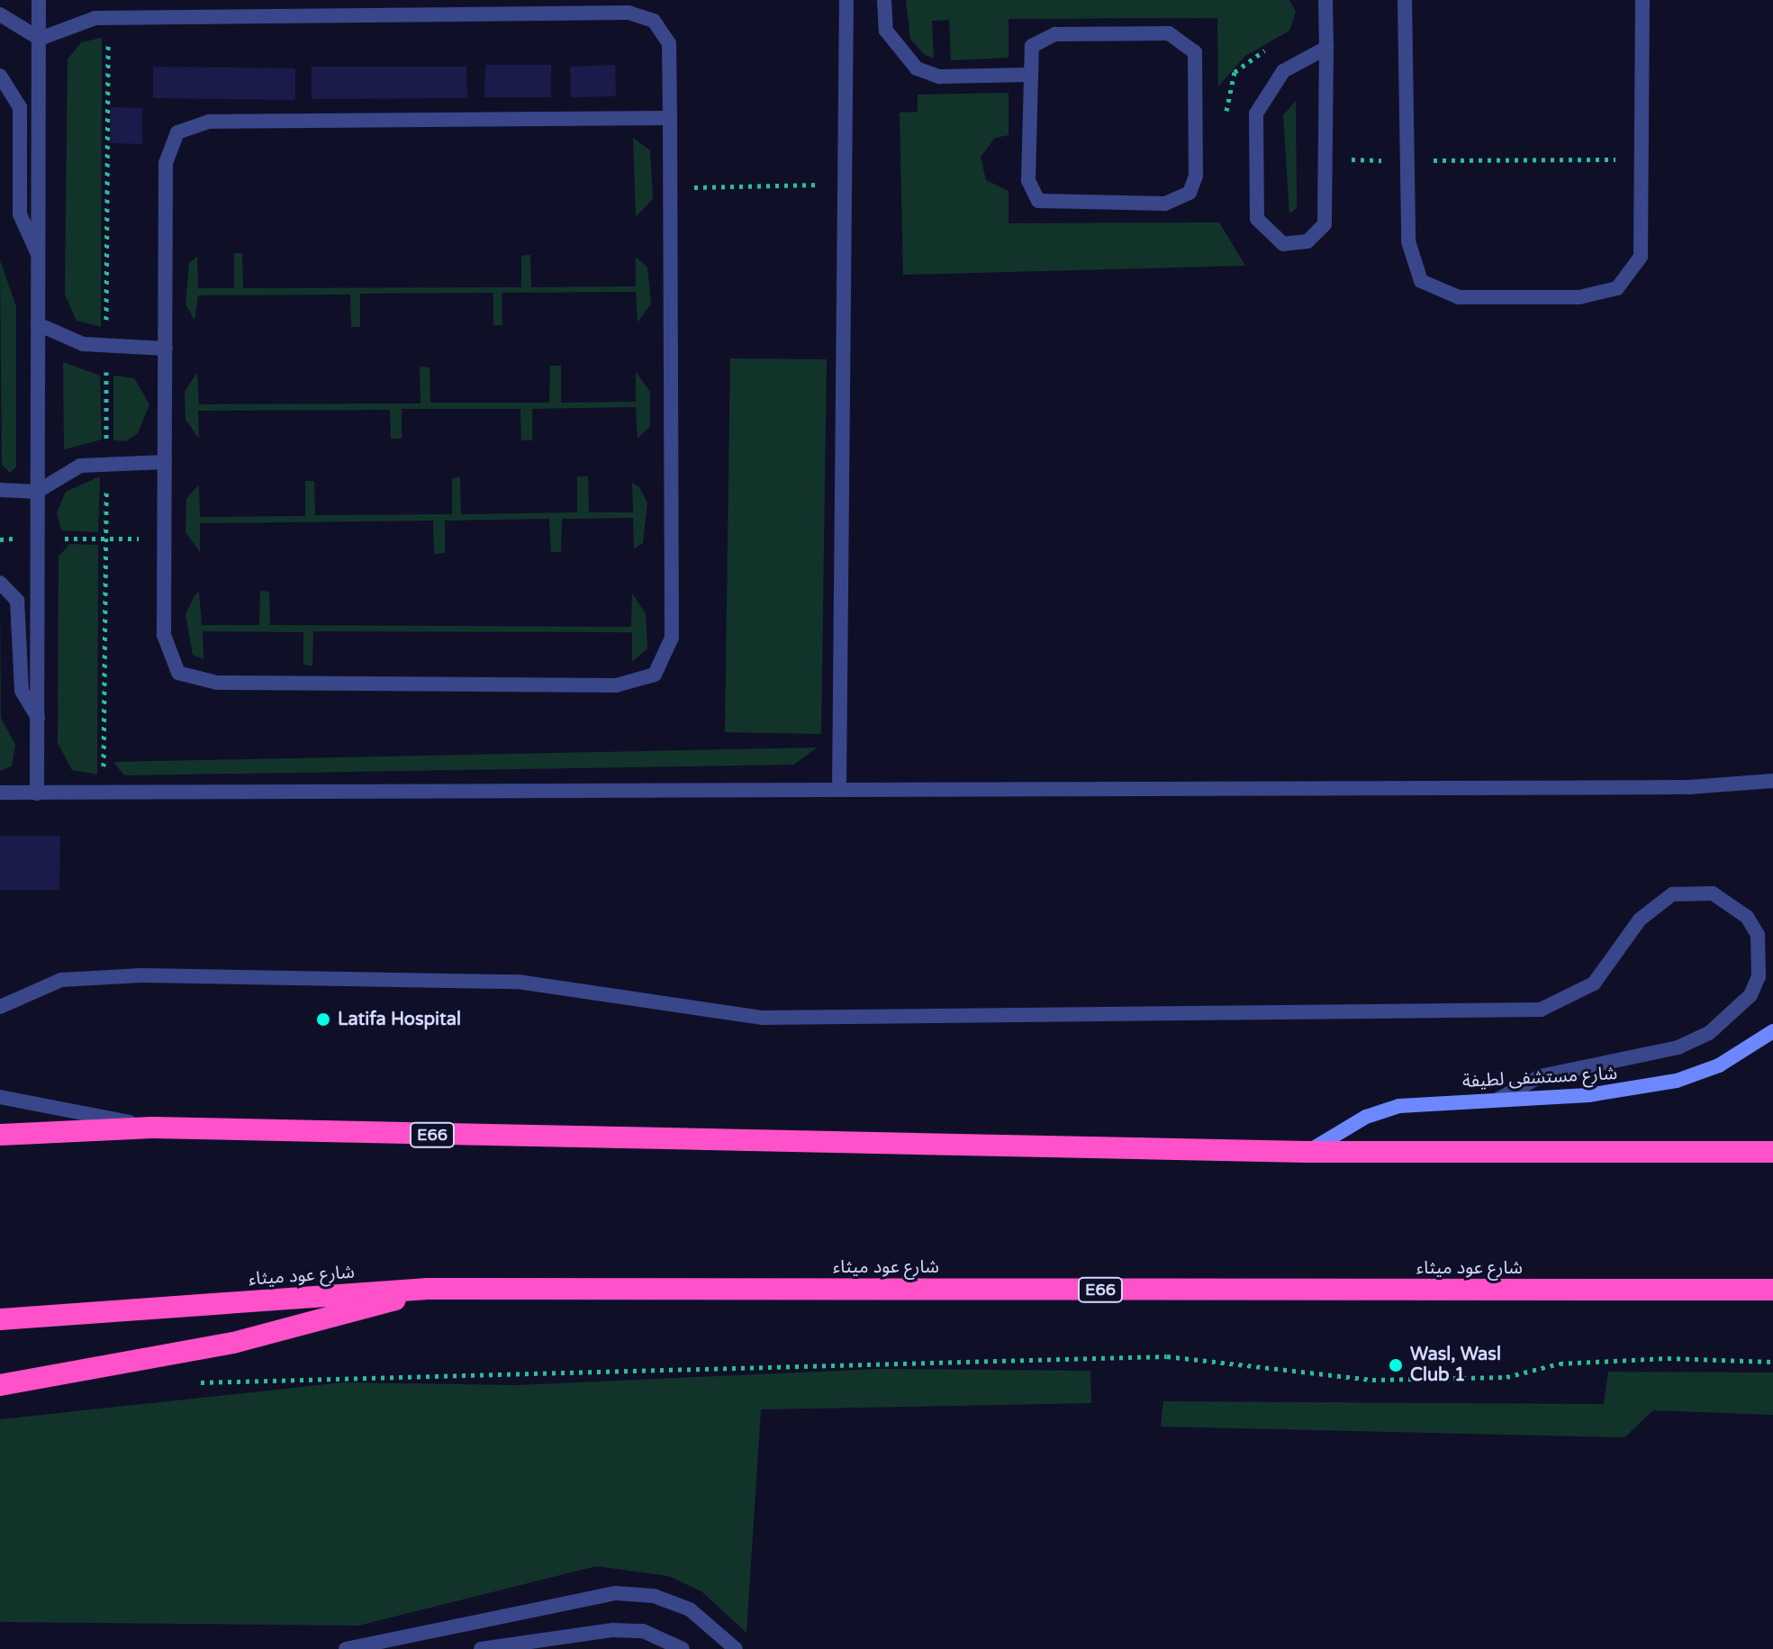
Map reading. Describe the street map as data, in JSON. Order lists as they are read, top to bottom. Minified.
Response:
{"streets":{"highway":["E66","شارع عود ميثاء"],"main road":["شارع مستشفى لطيفة"]},"crossings":[["شارع مستشفى لطيفة","E66"]],"places":["Latifa Hospital","Wasl, Wasl Club 1"]}
